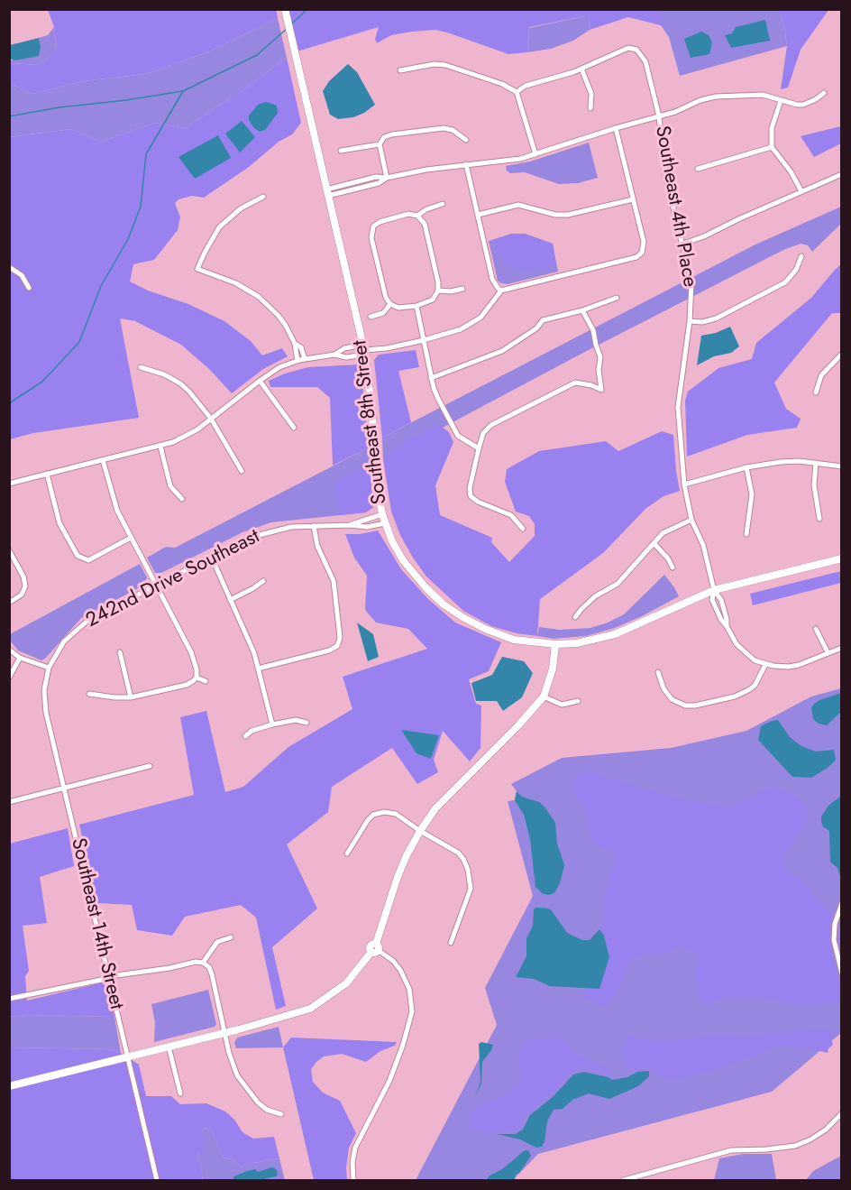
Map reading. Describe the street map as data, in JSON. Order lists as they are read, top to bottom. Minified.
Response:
{"streets":{"street":["Southeast 4th Place","Southeast 8th Street","242nd Drive Southeast","Southeast 14th Street"]},"crossings":[["Southeast 4th Place","Southeast 8th Street"],["Southeast 8th Street","242nd Drive Southeast"],["242nd Drive Southeast","Southeast 14th Street"]]}
